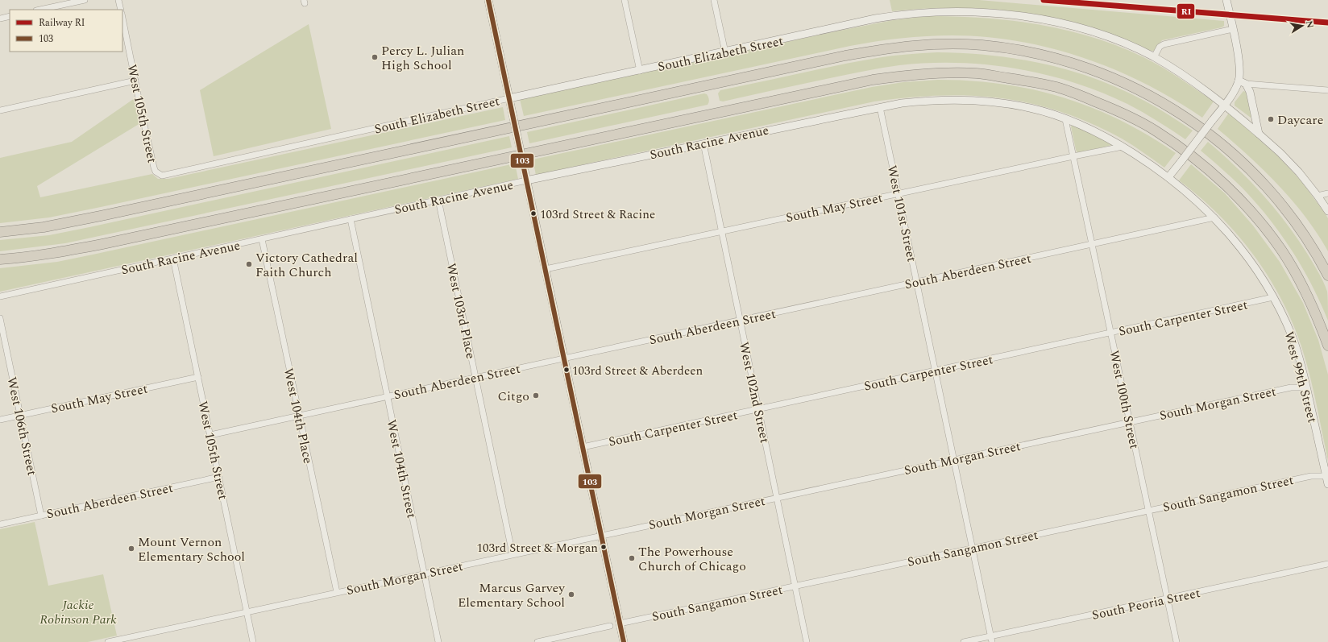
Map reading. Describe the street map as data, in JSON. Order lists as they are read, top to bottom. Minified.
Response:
{"streets":{"street":["South Elizabeth Street","West 105th Street","South Racine Avenue","South May Street","West 101st Street","South Aberdeen Street","West 103rd Place","South Carpenter Street","West 99th Street","West 102nd Street","West 100th Street","South Morgan Street","West 104th Place","West 106th Street","West 104th Street","South Sangamon Street","South Peoria Street"]},"crossings":[["South Elizabeth Street","West 105th Street"],["West 105th Street","South Racine Avenue"],["West 105th Street","South May Street"],["West 105th Street","South Aberdeen Street"],["West 105th Street","South Morgan Street"],["South Racine Avenue","West 101st Street"],["South Racine Avenue","West 103rd Place"],["South Racine Avenue","West 99th Street"],["South Racine Avenue","West 102nd Street"],["South Racine Avenue","West 100th Street"],["South Racine Avenue","West 104th Place"],["South Racine Avenue","West 104th Street"],["South May Street","West 101st Street"],["South May Street","West 99th Street"],["South May Street","West 102nd Street"],["South May Street","West 100th Street"],["South May Street","West 106th Street"],["West 101st Street","South Aberdeen Street"],["West 101st Street","South Carpenter Street"],["West 101st Street","South Morgan Street"],["West 101st Street","South Sangamon Street"],["West 101st Street","South Peoria Street"],["South Aberdeen Street","West 103rd Place"],["South Aberdeen Street","West 99th Street"],["South Aberdeen Street","West 102nd Street"],["South Aberdeen Street","West 100th Street"],["South Aberdeen Street","West 104th Place"],["South Aberdeen Street","West 106th Street"],["South Aberdeen Street","West 104th Street"],["West 103rd Place","South Morgan Street"],["South Carpenter Street","West 99th Street"],["South Carpenter Street","West 102nd Street"],["South Carpenter Street","West 100th Street"],["West 99th Street","West 100th Street"],["West 99th Street","South Morgan Street"],["West 99th Street","South Sangamon Street"],["West 102nd Street","South Morgan Street"],["West 102nd Street","South Sangamon Street"],["West 100th Street","South Morgan Street"],["West 100th Street","South Sangamon Street"],["West 100th Street","South Peoria Street"],["South Morgan Street","West 104th Place"],["South Morgan Street","West 104th Street"]],"parks":["Jackie Robinson Park"],"places":["Percy L. Julian High School","Daycare","103rd Street & Racine","Victory Cathedral Faith Church","103rd Street & Aberdeen","Citgo","103rd Street & Morgan","Mount Vernon Elementary School","The Powerhouse Church of Chicago","Marcus Garvey Elementary School"],"lines":["rail line RI","transit line 103"],"legend":["Railway RI","103"],"north":"right"}
